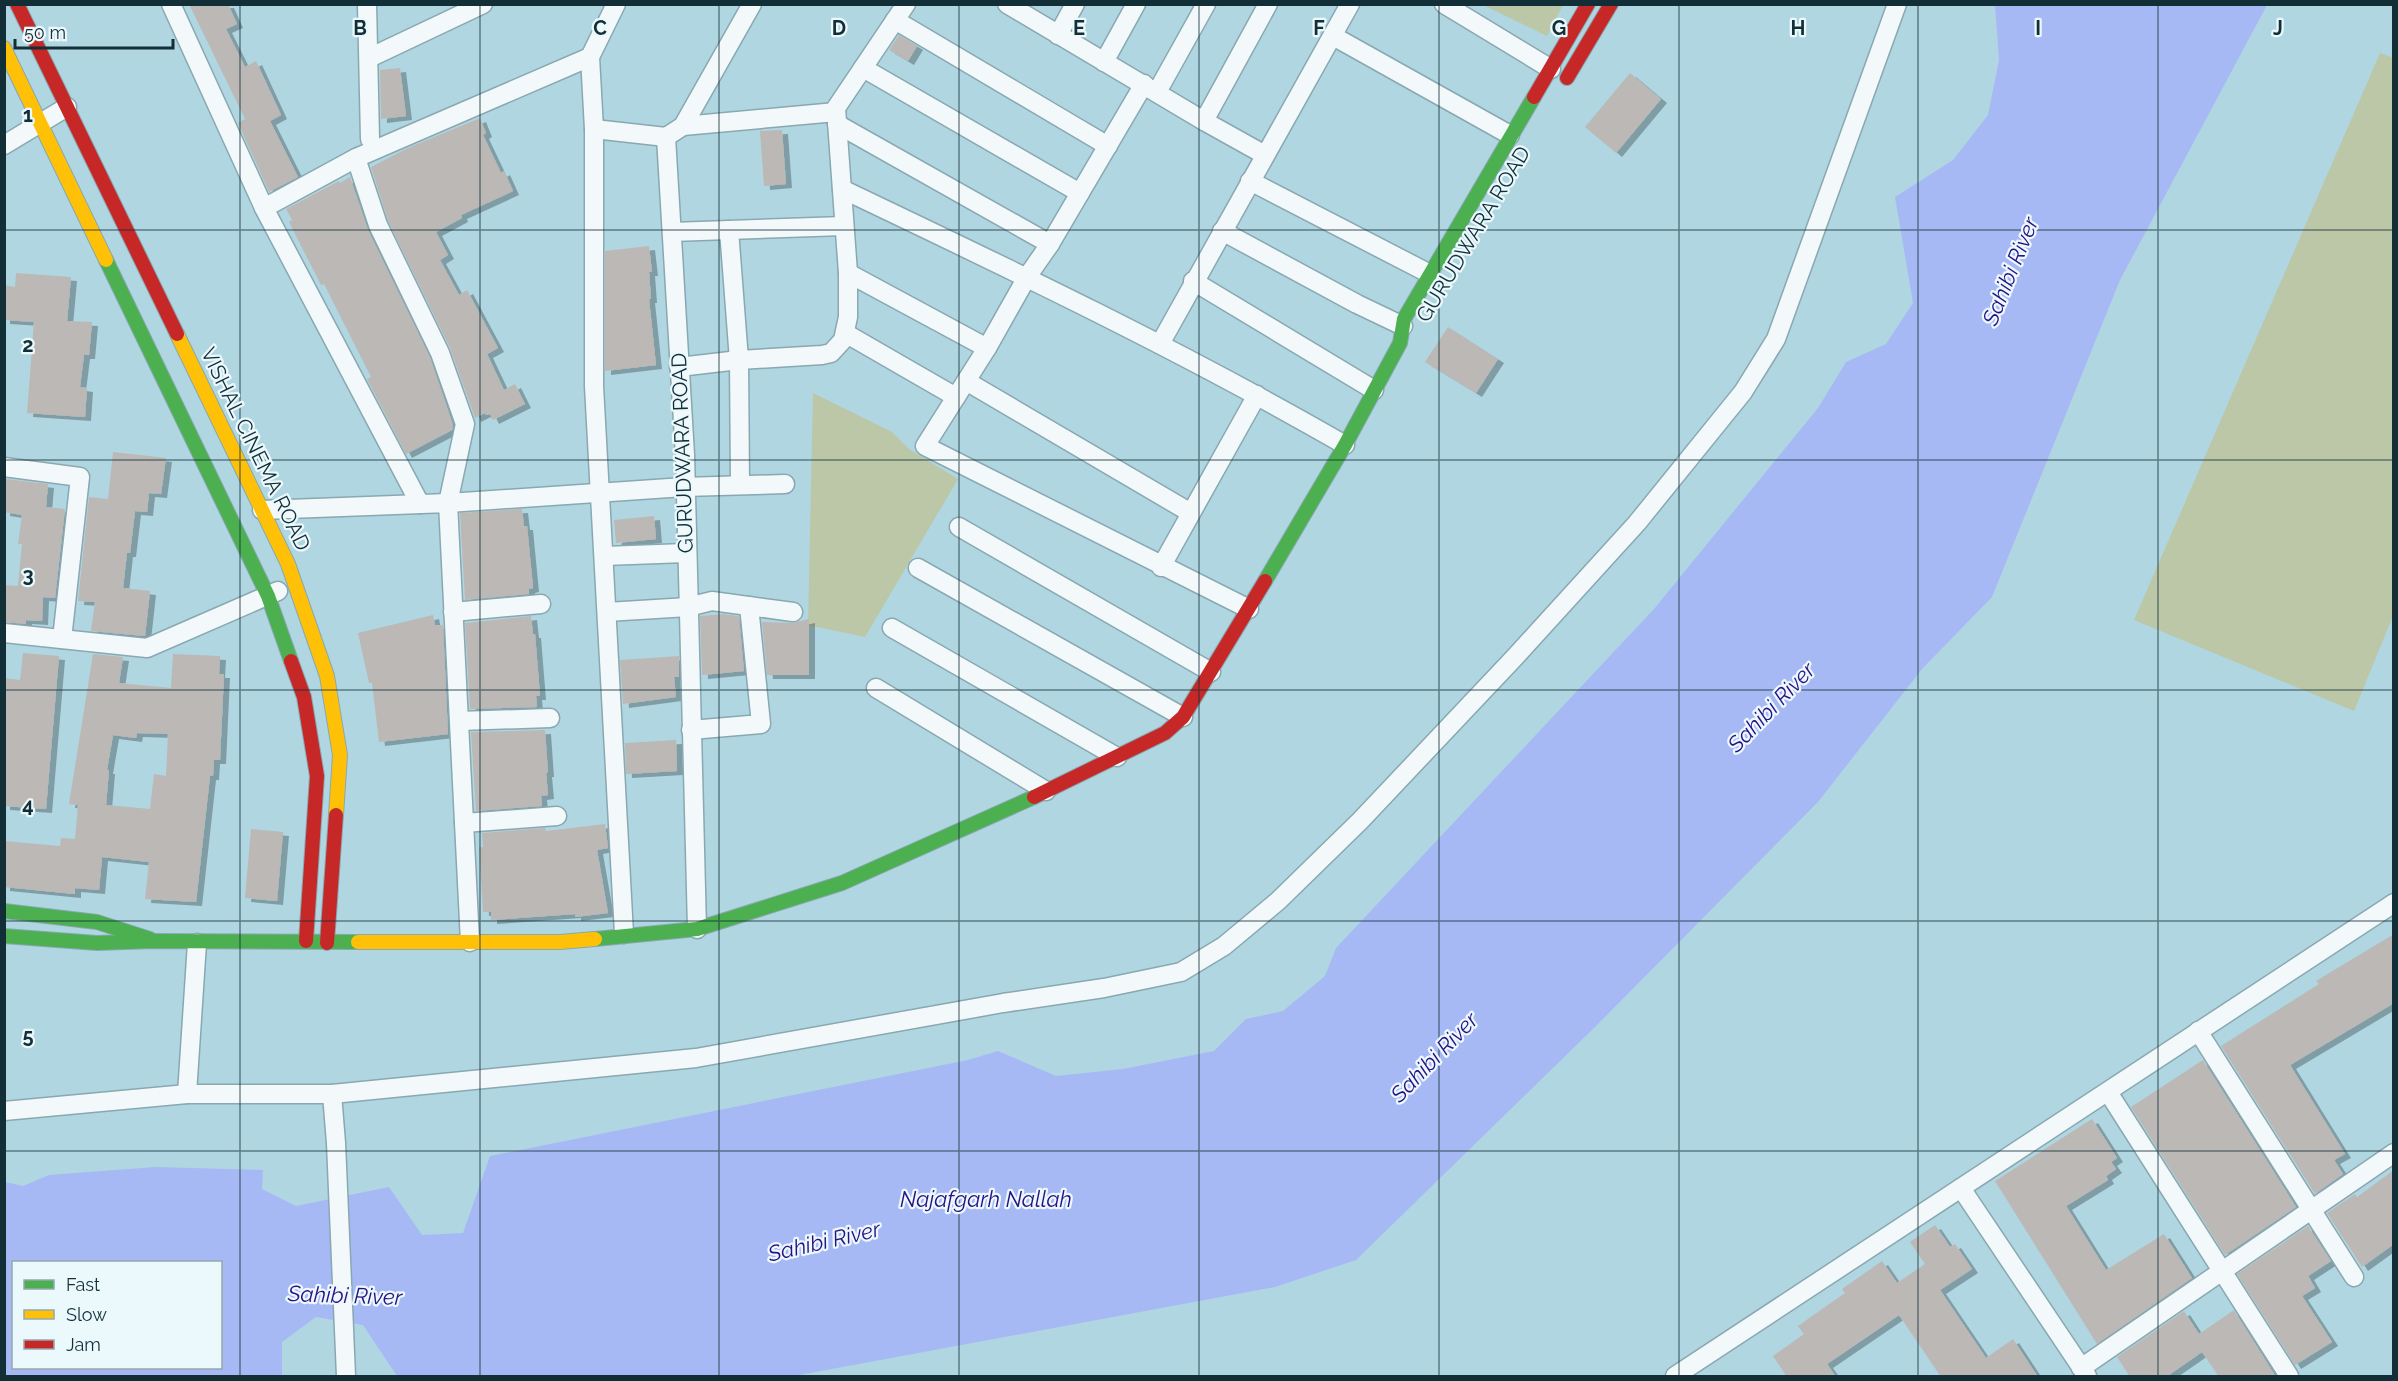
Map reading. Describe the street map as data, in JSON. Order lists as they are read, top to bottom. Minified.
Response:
{"streets":{"street":["GURUDWARA ROAD","VISHAL CINEMA ROAD"]},"crossings":[["GURUDWARA ROAD","VISHAL CINEMA ROAD"]],"water":["Sahibi River","Najafgarh Nallah"],"legend":["Fast","Slow","Jam"],"scale_bar":"50 m","grid":{"columns":["B","C","D","E","F","G","H","I","J"],"rows":["1","2","3","4","5"]}}
